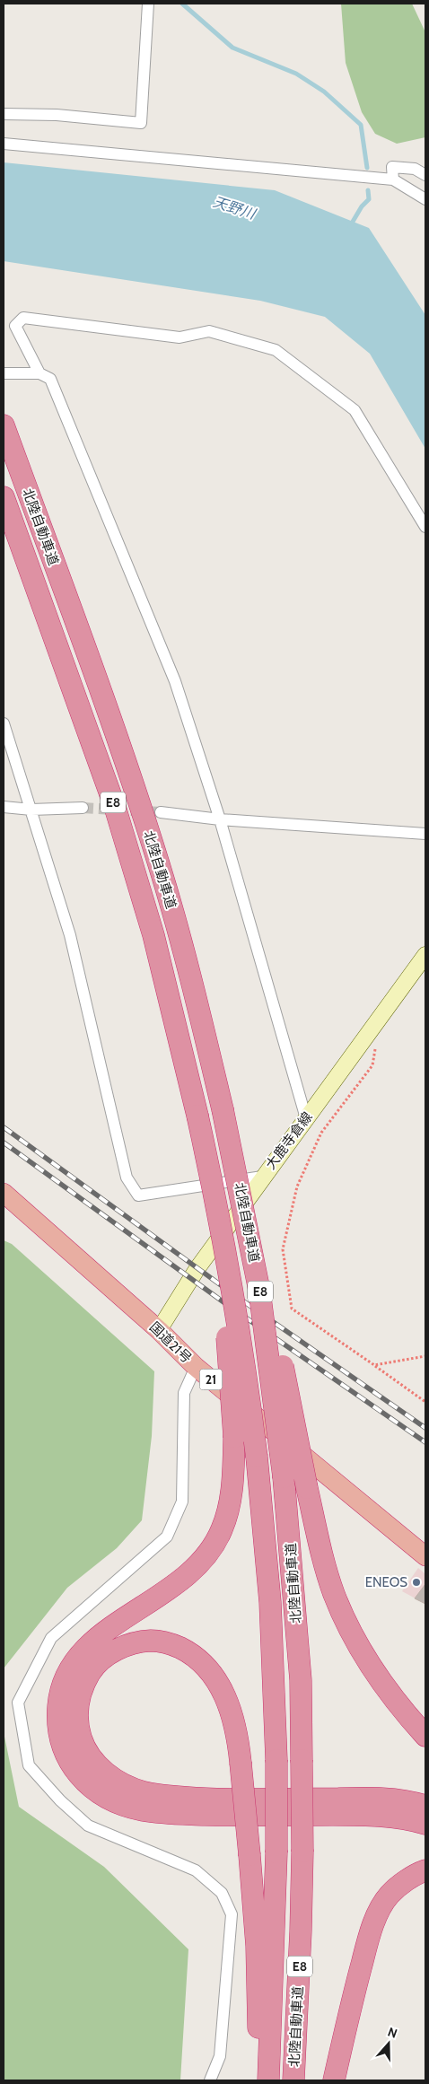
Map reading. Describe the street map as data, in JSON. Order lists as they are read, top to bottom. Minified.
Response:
{"streets":{"highway":["北陸自動車道","E8","国道21号","21"],"main road":["大鹿寺倉線"]},"crossings":[["大鹿寺倉線","国道21号"]],"water":["天野川"],"places":["ENEOS"],"north":"top"}
